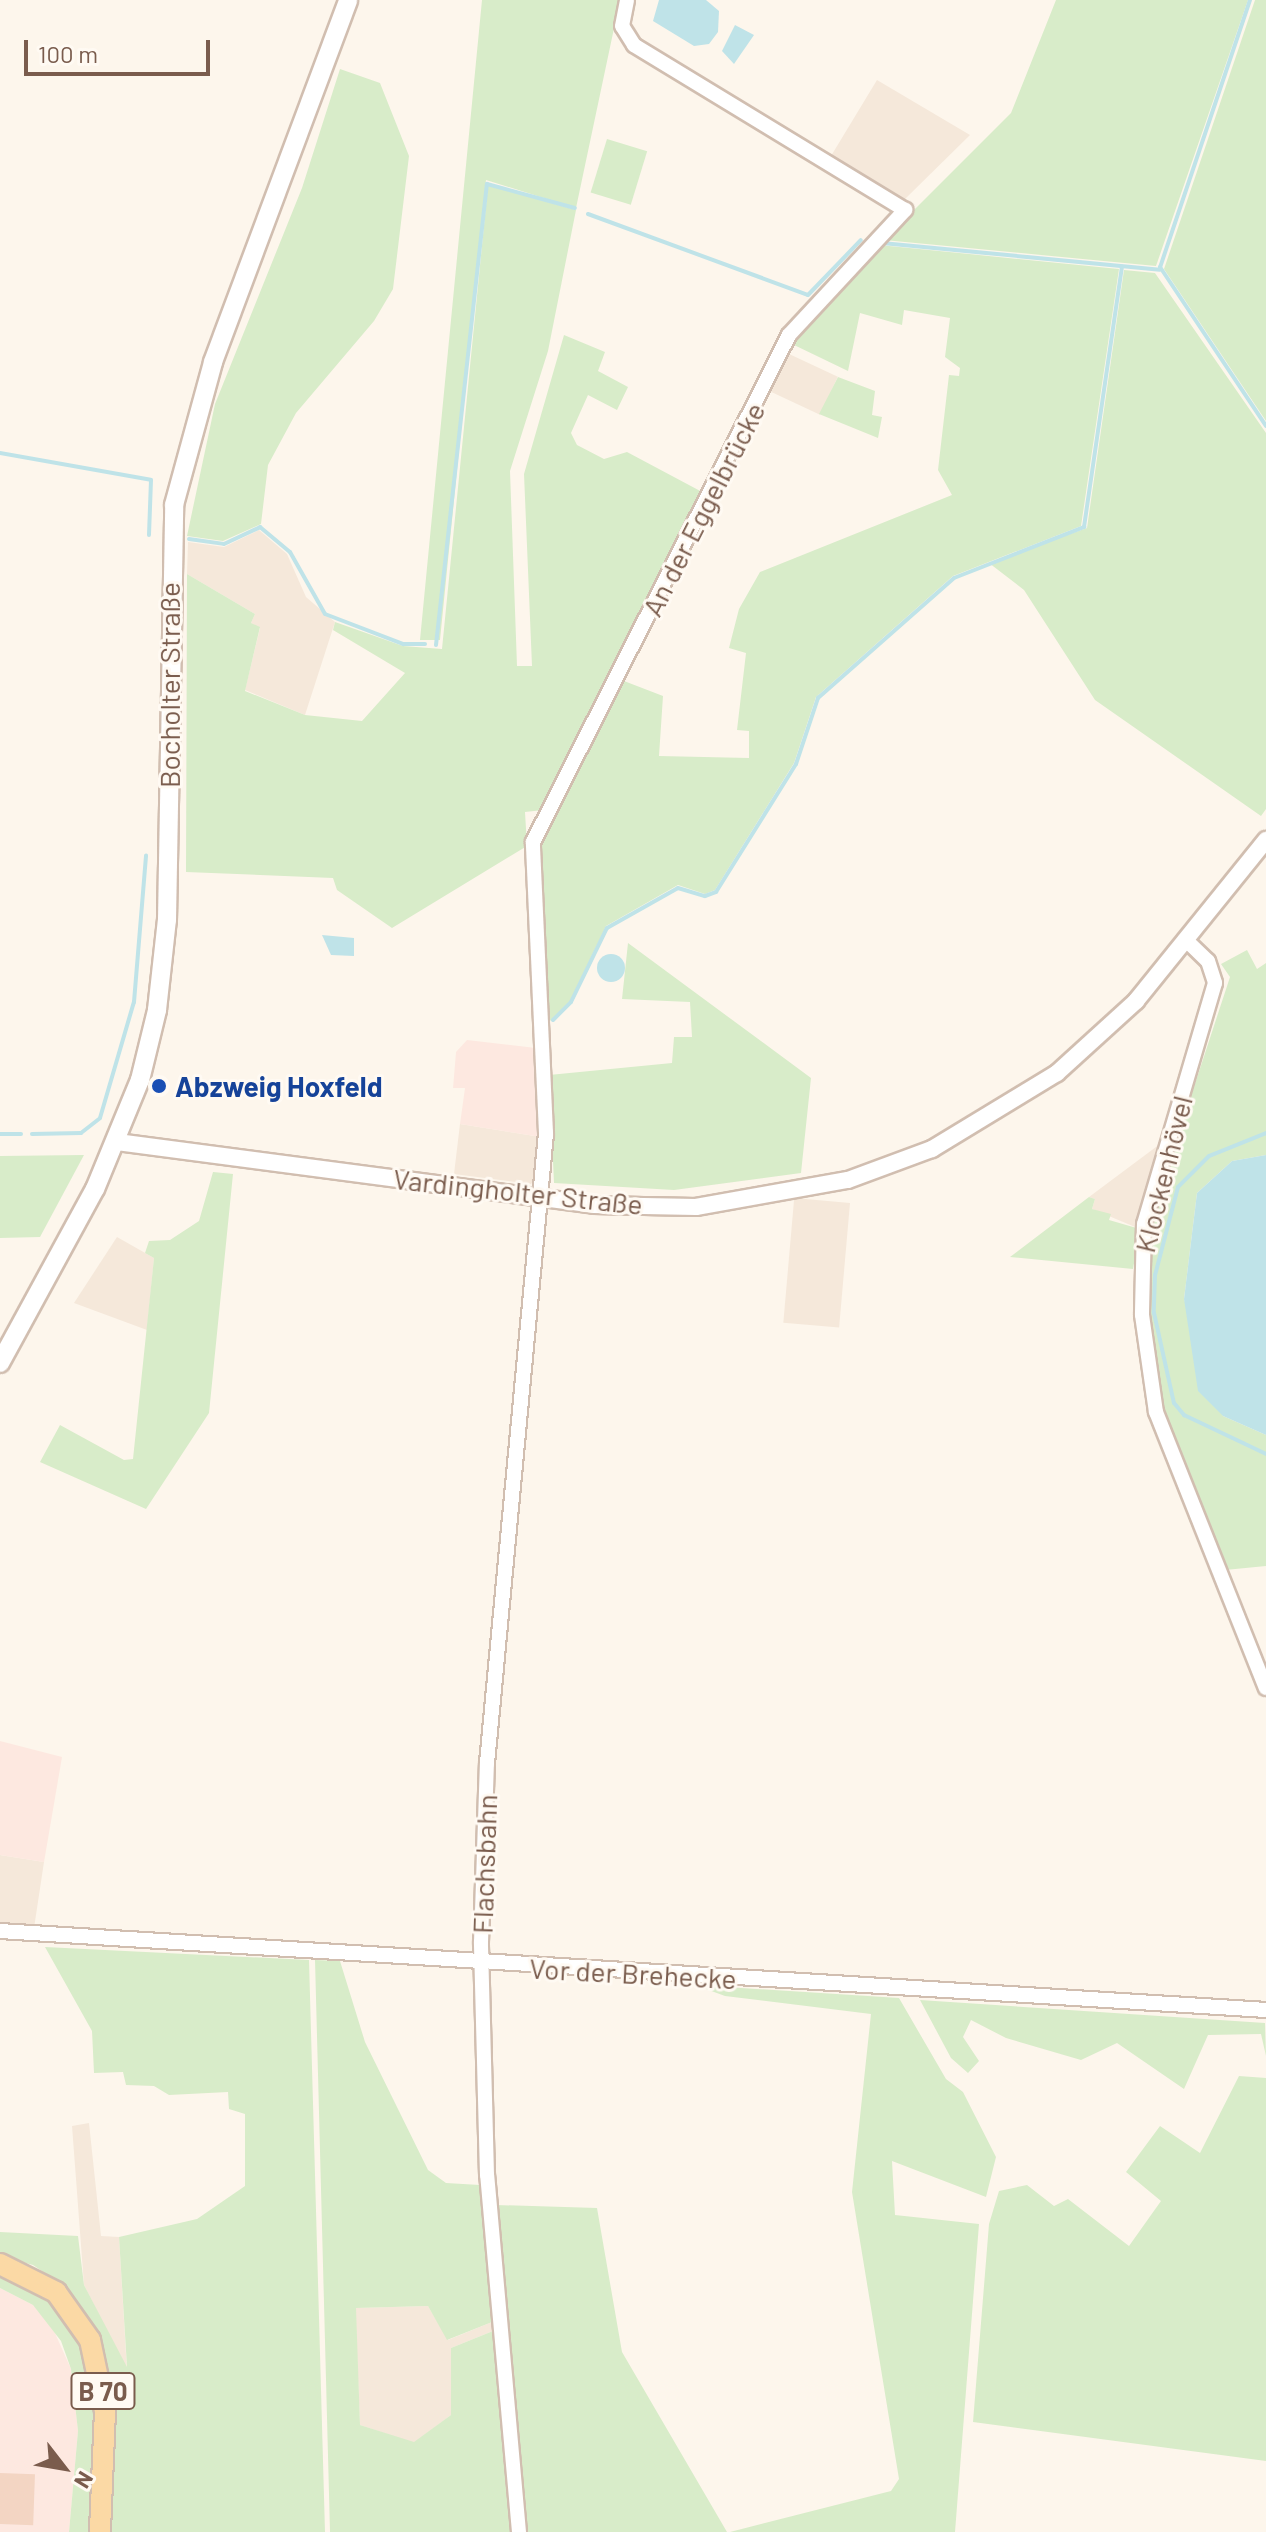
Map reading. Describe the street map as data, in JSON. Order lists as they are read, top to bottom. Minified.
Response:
{"streets":{"main road":["Bocholter Straße","B 70"],"street":["An der Eggelbrücke","Klockenhövel","Vardingholter Straße","Flachsbahn","Vor der Brehecke"]},"crossings":[["An der Eggelbrücke","Vardingholter Straße"],["An der Eggelbrücke","Flachsbahn"],["Bocholter Straße","Vardingholter Straße"],["Klockenhövel","Vardingholter Straße"],["Vardingholter Straße","Flachsbahn"],["Flachsbahn","Vor der Brehecke"]],"places":["Abzweig Hoxfeld"],"scale_bar":"100 m","north":"bottom right"}
